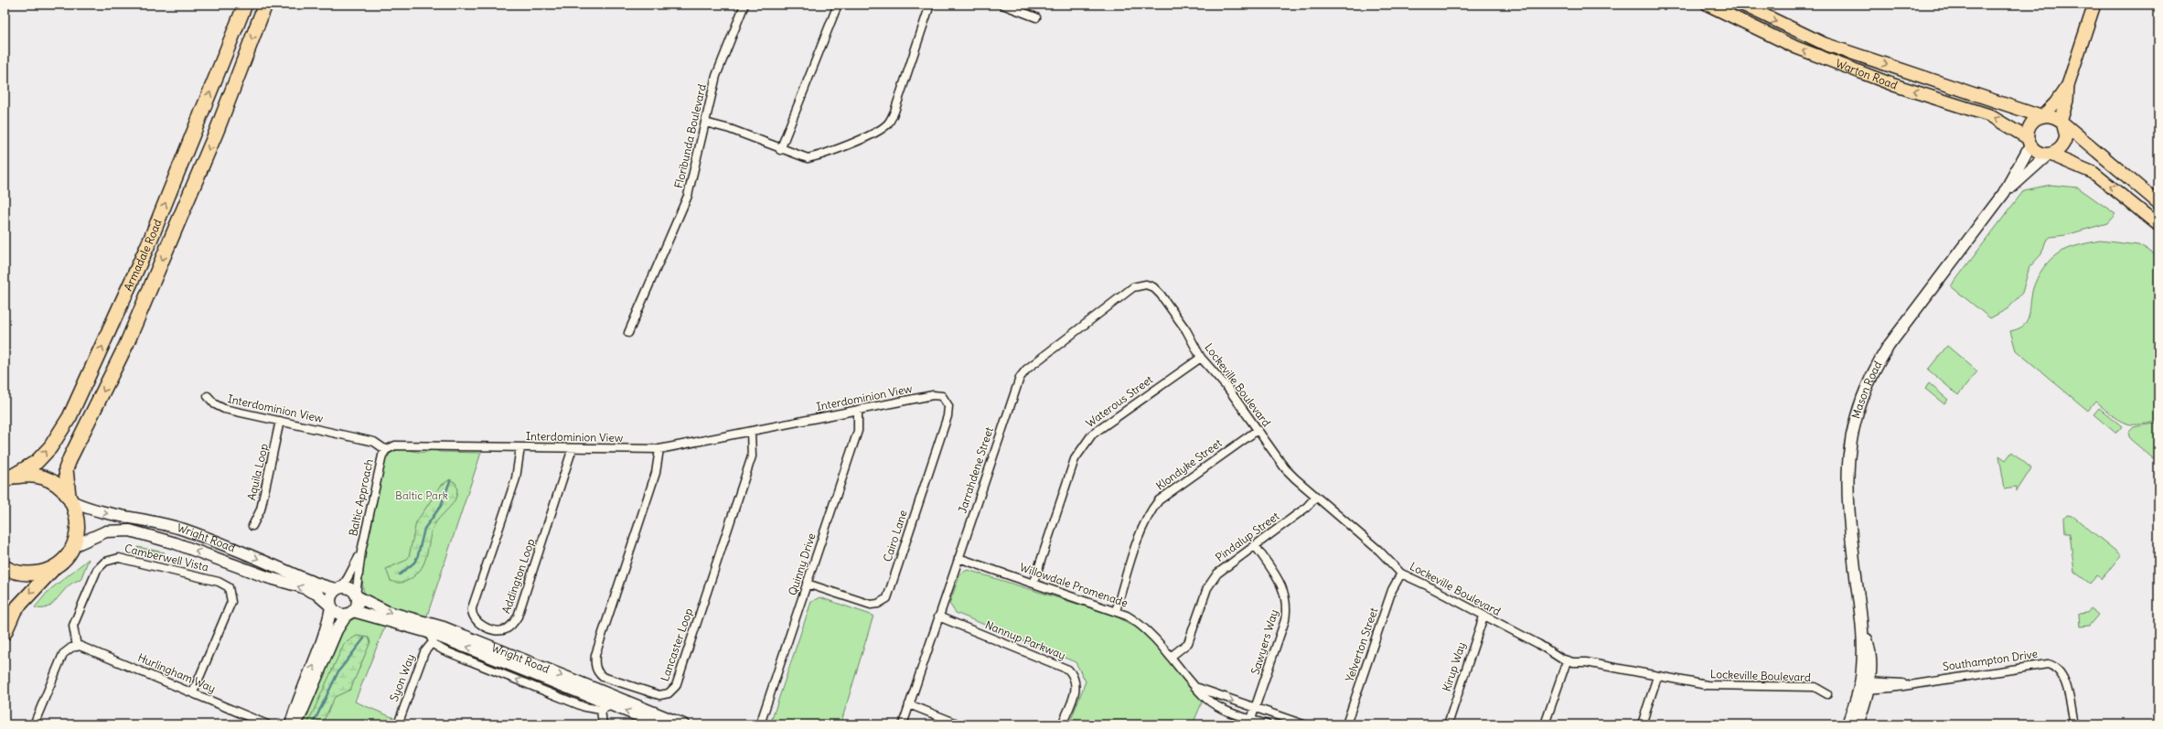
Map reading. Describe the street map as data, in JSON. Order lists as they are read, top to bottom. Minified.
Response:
{"streets":{"highway":["Armadale Road"],"main road":["Warton Road","Mason Road","Wright Road"],"street":["Floribunda Boulevard","Lockeville Boulevard","Interdominion View","Waterous Street","Klondyke Street","Jarrahdene Street","Aquila Loop","Baltic Approach","Cairo Lane","Pindalup Street","Camberwell Vista","Quinny Drive","Addington Loop","Willowdale Promenade","Nannup Parkway","Sawyers Way","Lancaster Loop","Yelverton Street","Southampton Drive","Kirup Way","Hurlingham Way","Syon Way"]},"crossings":[["Warton Road","Mason Road"],["Armadale Road","Wright Road"],["Lockeville Boulevard","Waterous Street"],["Lockeville Boulevard","Klondyke Street"],["Lockeville Boulevard","Jarrahdene Street"],["Lockeville Boulevard","Pindalup Street"],["Lockeville Boulevard","Yelverton Street"],["Lockeville Boulevard","Kirup Way"],["Mason Road","Southampton Drive"],["Interdominion View","Aquila Loop"],["Interdominion View","Baltic Approach"],["Interdominion View","Cairo Lane"],["Interdominion View","Quinny Drive"],["Interdominion View","Addington Loop"],["Interdominion View","Lancaster Loop"],["Waterous Street","Willowdale Promenade"],["Klondyke Street","Willowdale Promenade"],["Jarrahdene Street","Willowdale Promenade"],["Jarrahdene Street","Nannup Parkway"],["Baltic Approach","Wright Road"],["Cairo Lane","Quinny Drive"],["Pindalup Street","Willowdale Promenade"],["Pindalup Street","Sawyers Way"],["Camberwell Vista","Hurlingham Way"],["Willowdale Promenade","Sawyers Way"]],"parks":["Baltic Park"]}
